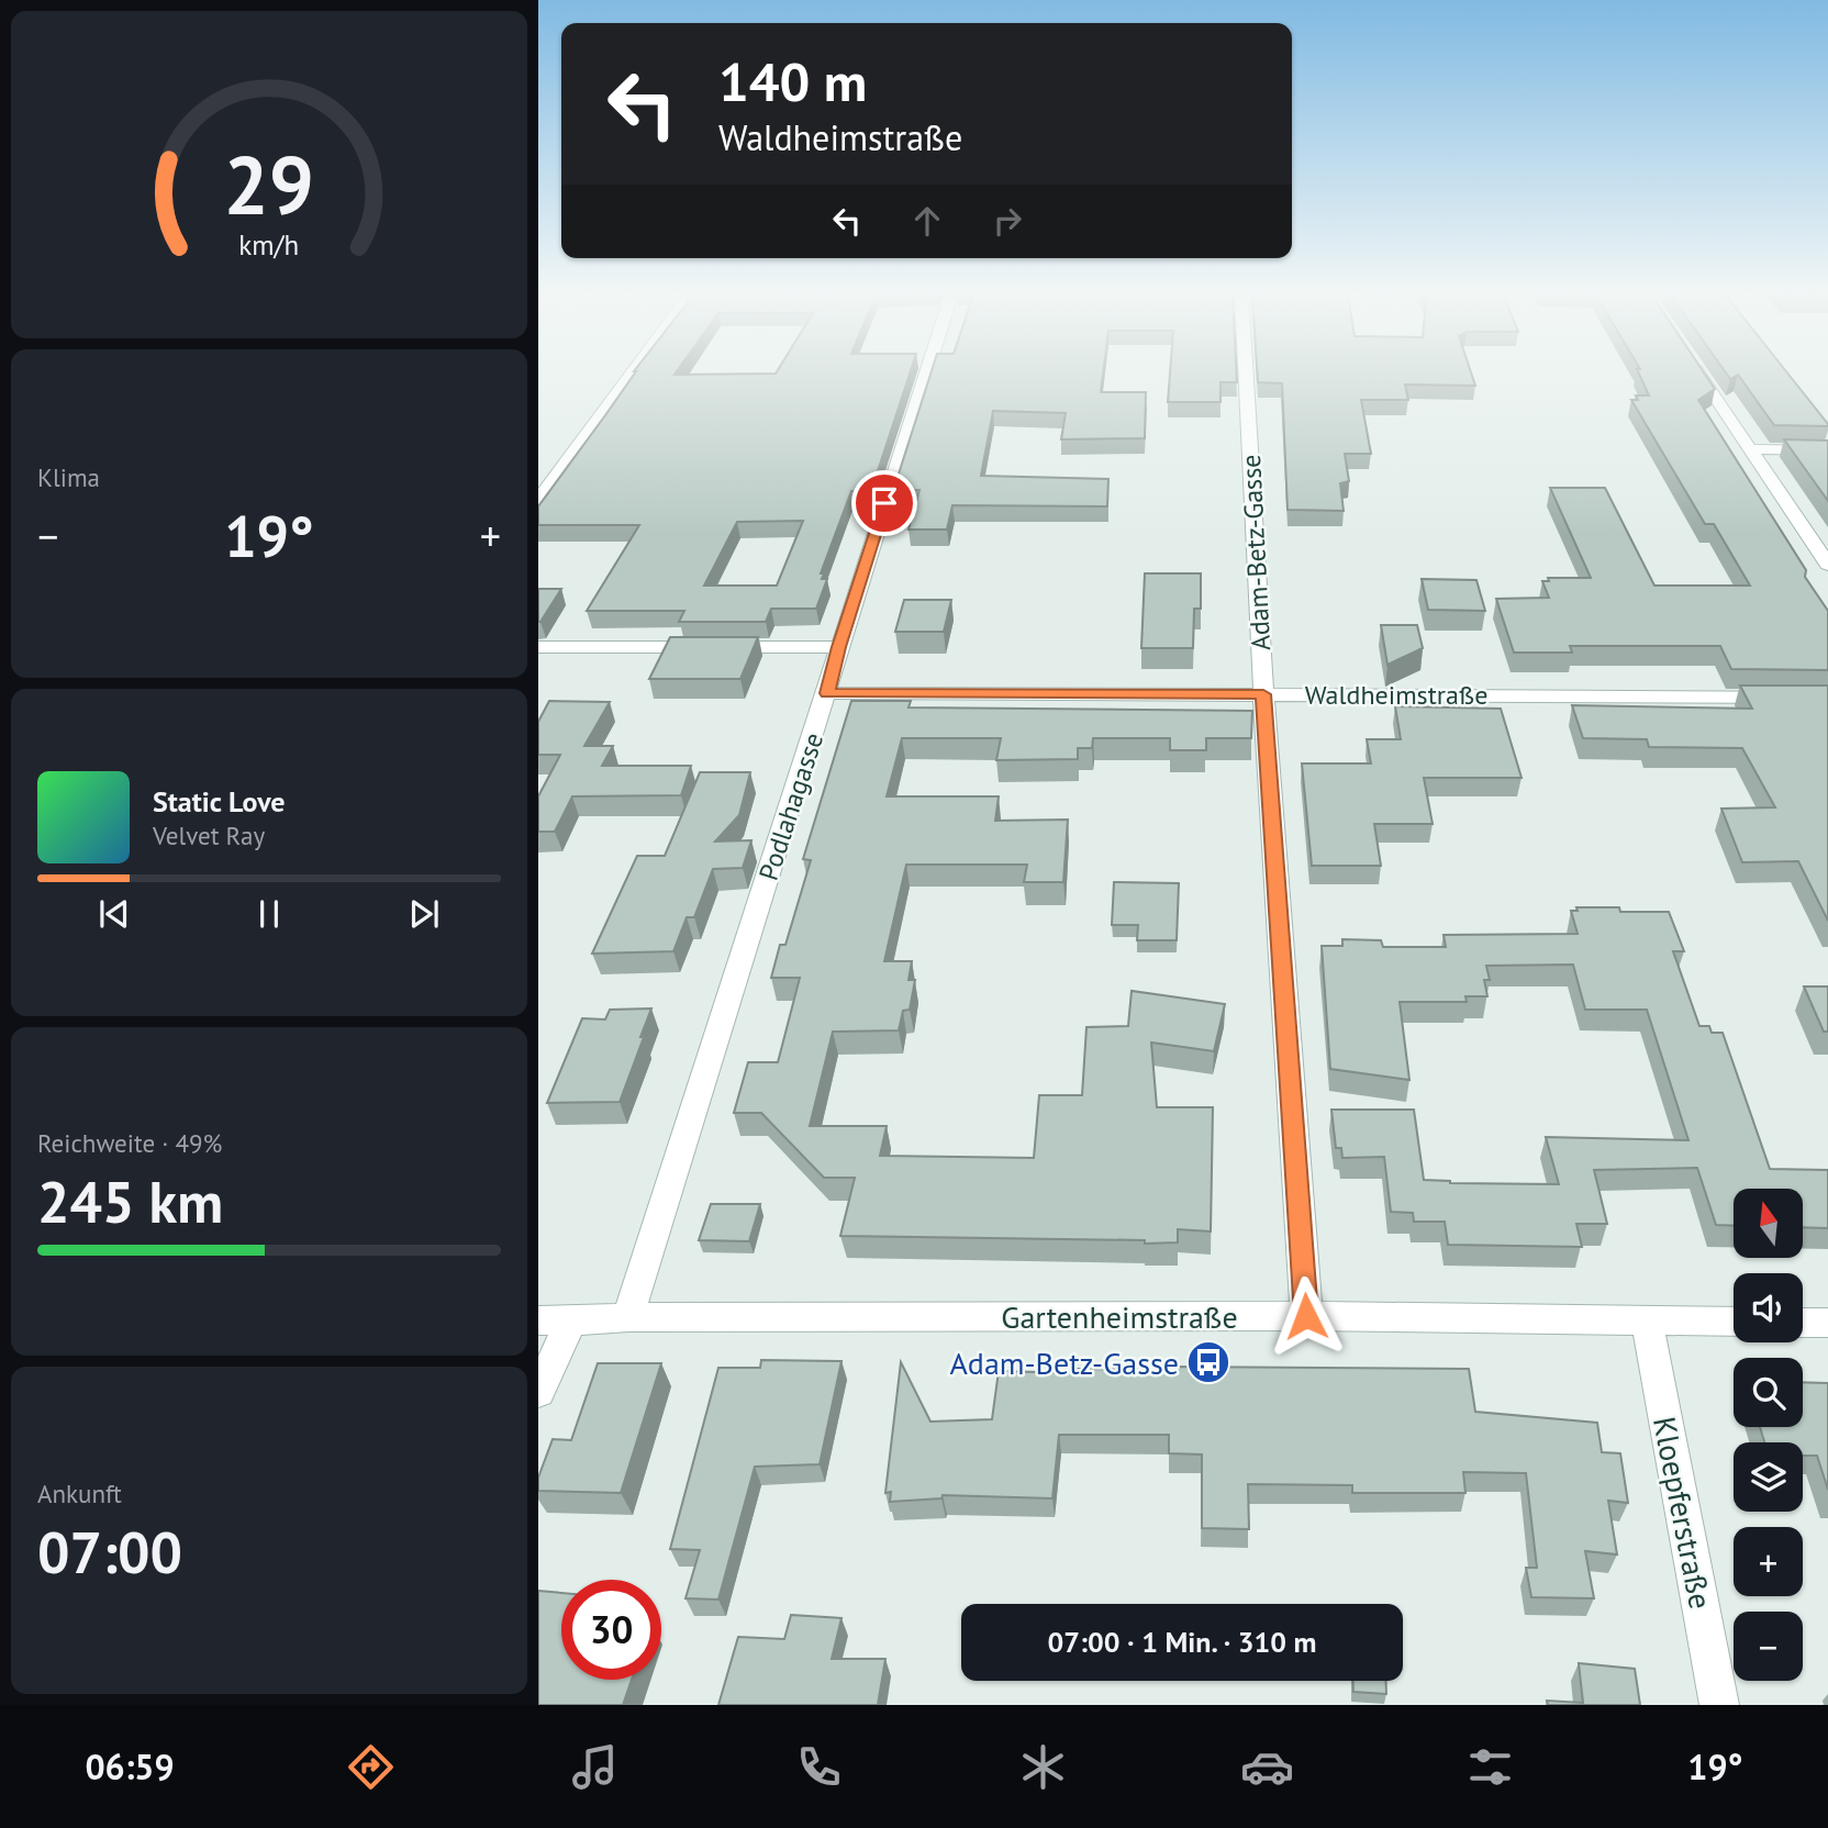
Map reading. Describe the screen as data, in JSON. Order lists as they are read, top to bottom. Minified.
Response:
{"streets":{"street":["Adam-Betz-Gasse","Waldheimstraße","Podlahagasse","Gartenheimstraße","Kloepferstraße"]},"crossings":[["Adam-Betz-Gasse","Waldheimstraße"],["Adam-Betz-Gasse","Gartenheimstraße"],["Waldheimstraße","Podlahagasse"],["Podlahagasse","Gartenheimstraße"],["Gartenheimstraße","Kloepferstraße"]],"places":{"bus stop":["Adam-Betz-Gasse"]},"north":"top","page":{"turn":["140 m","Waldheimstraße"],"tile":["Klima",["Reichweite · 49%","245 km"],["Ankunft","07:00"]],"heat":["−","19°","+"],"song":["Static Love","Velvet Ray"],"map_buttons":["+","−"],"limit":"30","trip":"07:00 · 1 Min. · 310 m","tabs":["06:59","19°"],"gauge":["29","km/h"]}}
